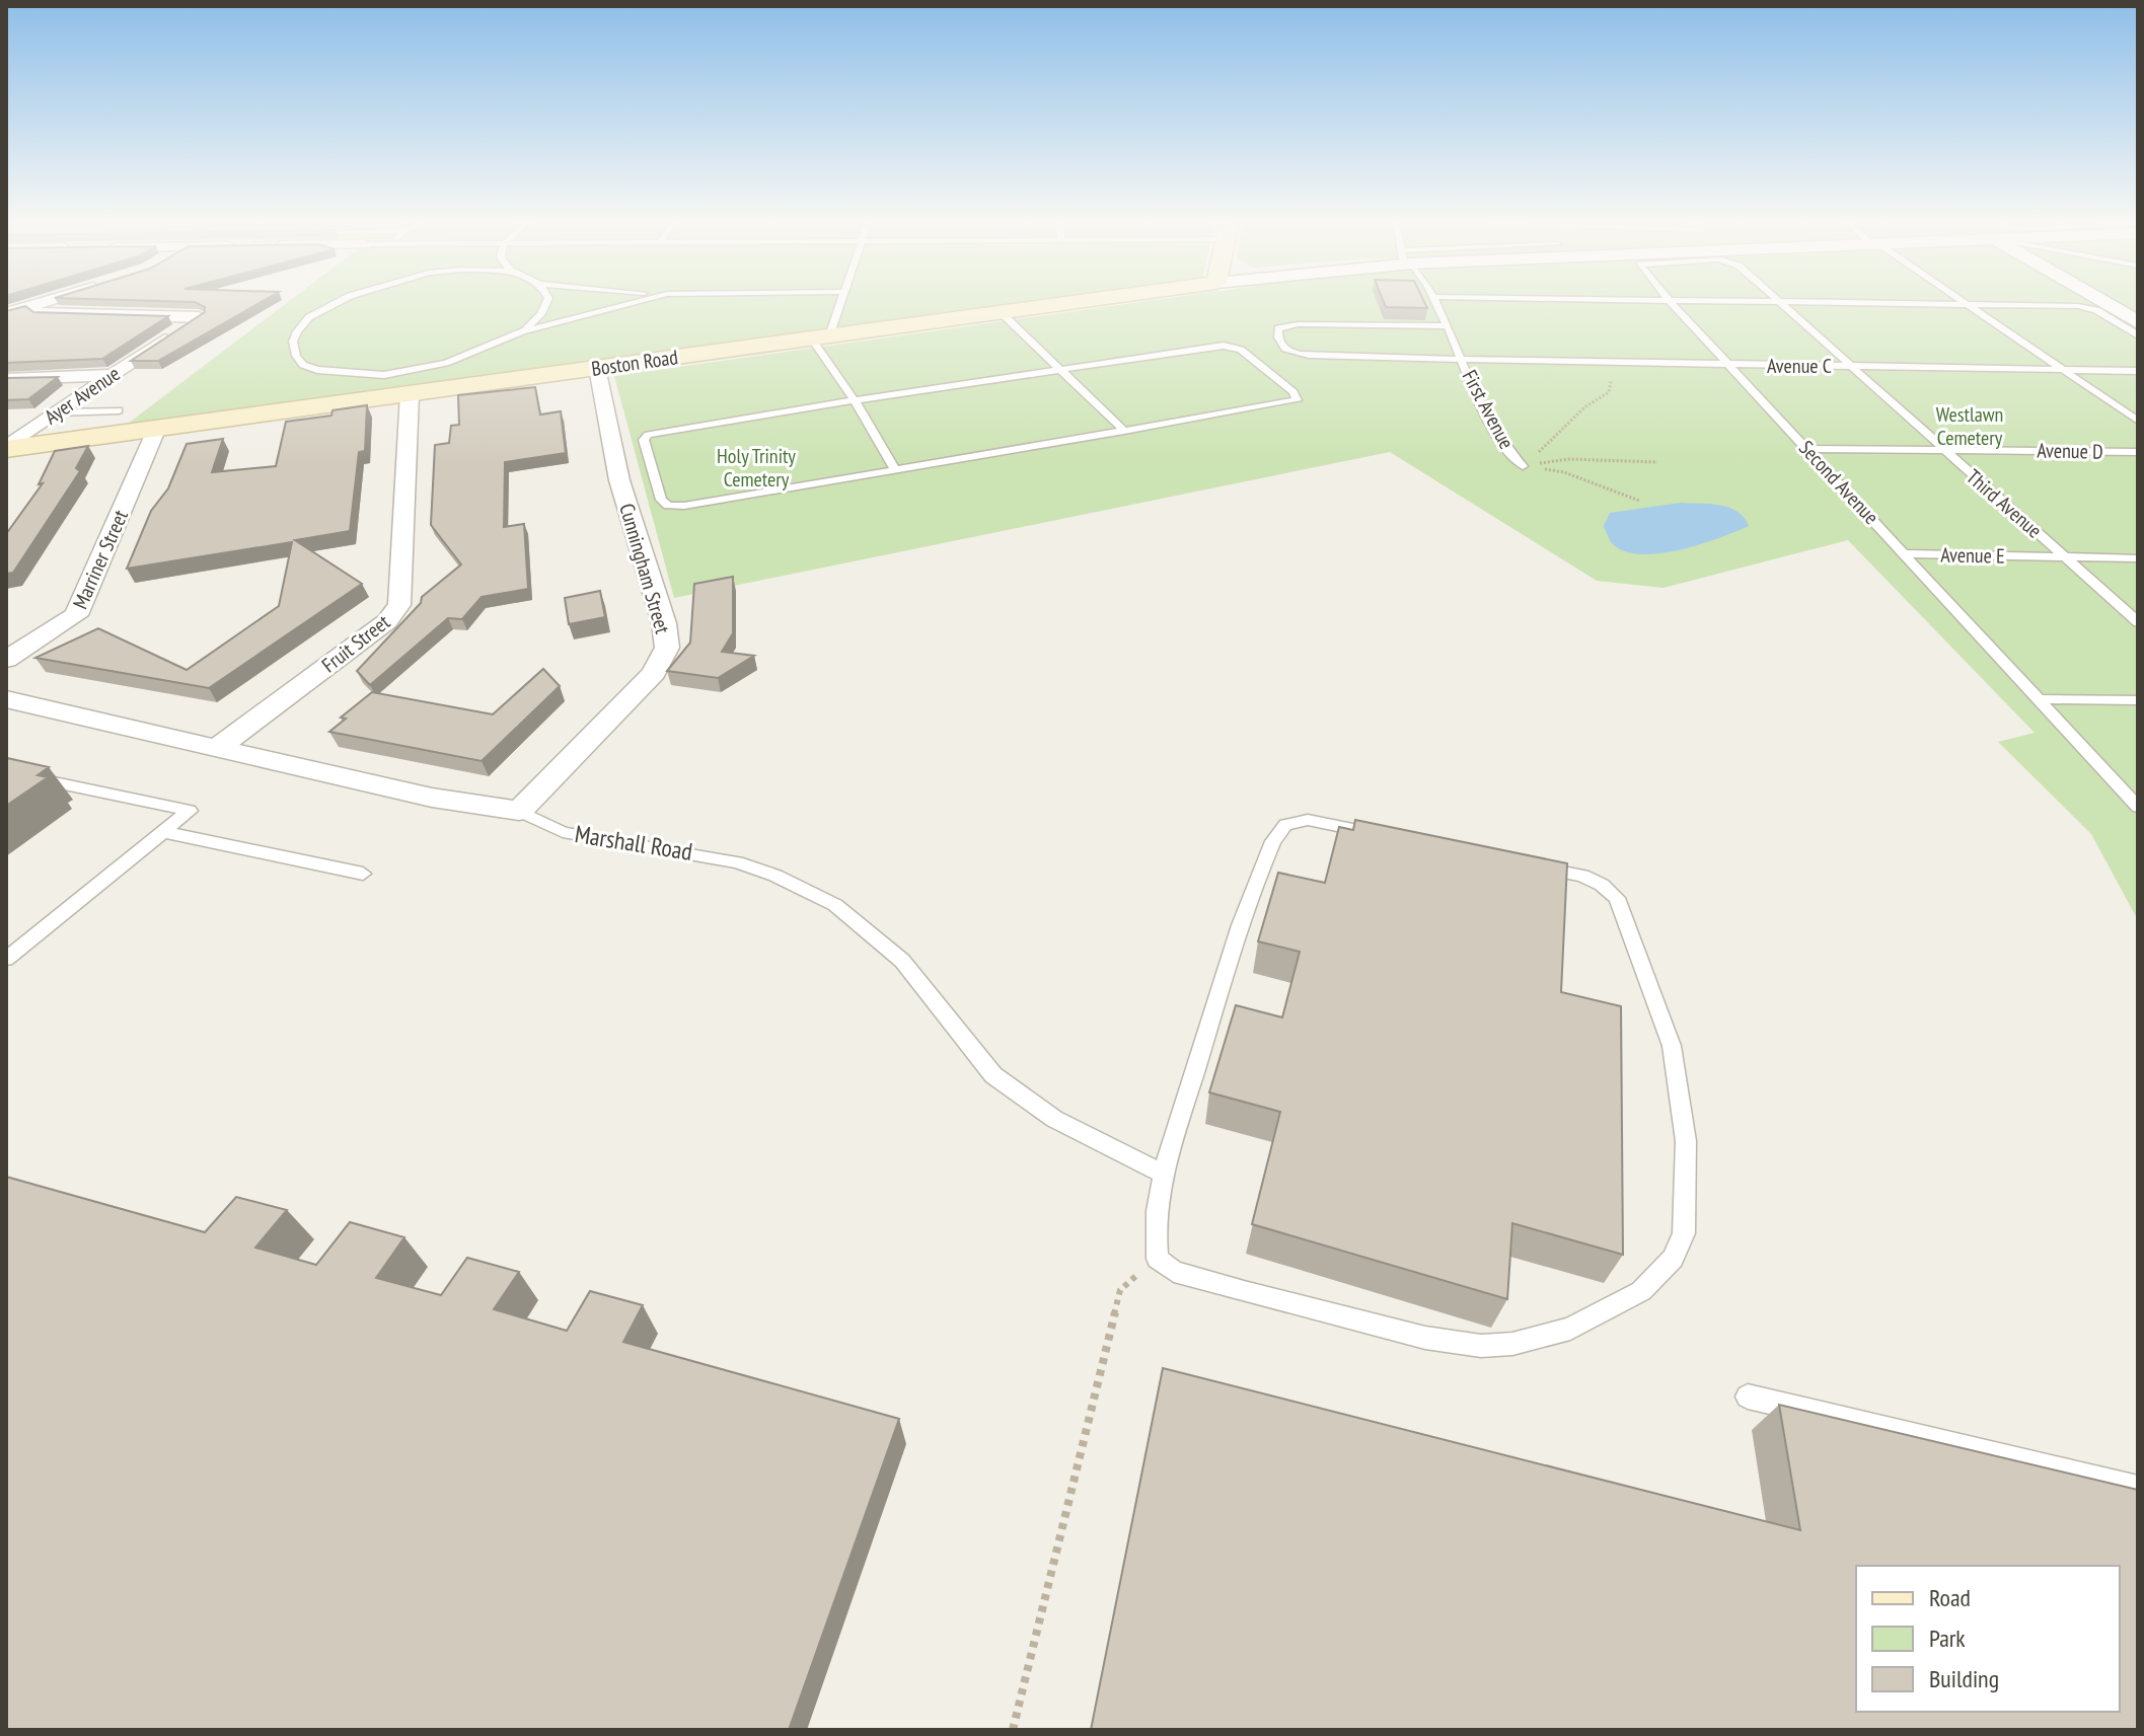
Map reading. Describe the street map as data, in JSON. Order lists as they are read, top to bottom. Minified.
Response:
{"streets":{"main road":["Boston Road"],"street":["Ayer Avenue","Marriner Street","Cunningham Street","Fruit Street","Marshall Road"],"lane":["Avenue C","First Avenue","Avenue D","Second Avenue","Third Avenue","Avenue E"]},"crossings":[["Boston Road","Ayer Avenue"],["Boston Road","Marriner Street"],["Boston Road","Cunningham Street"],["Boston Road","Fruit Street"],["Avenue C","First Avenue"],["Avenue C","Second Avenue"],["Avenue C","Third Avenue"],["Avenue D","Second Avenue"],["Avenue D","Third Avenue"],["Second Avenue","Avenue E"],["Third Avenue","Avenue E"],["Cunningham Street","Marshall Road"],["Fruit Street","Marshall Road"]],"parks":["Westlawn Cemetery","Holy Trinity Cemetery"],"legend":["Road","Park","Building"]}
